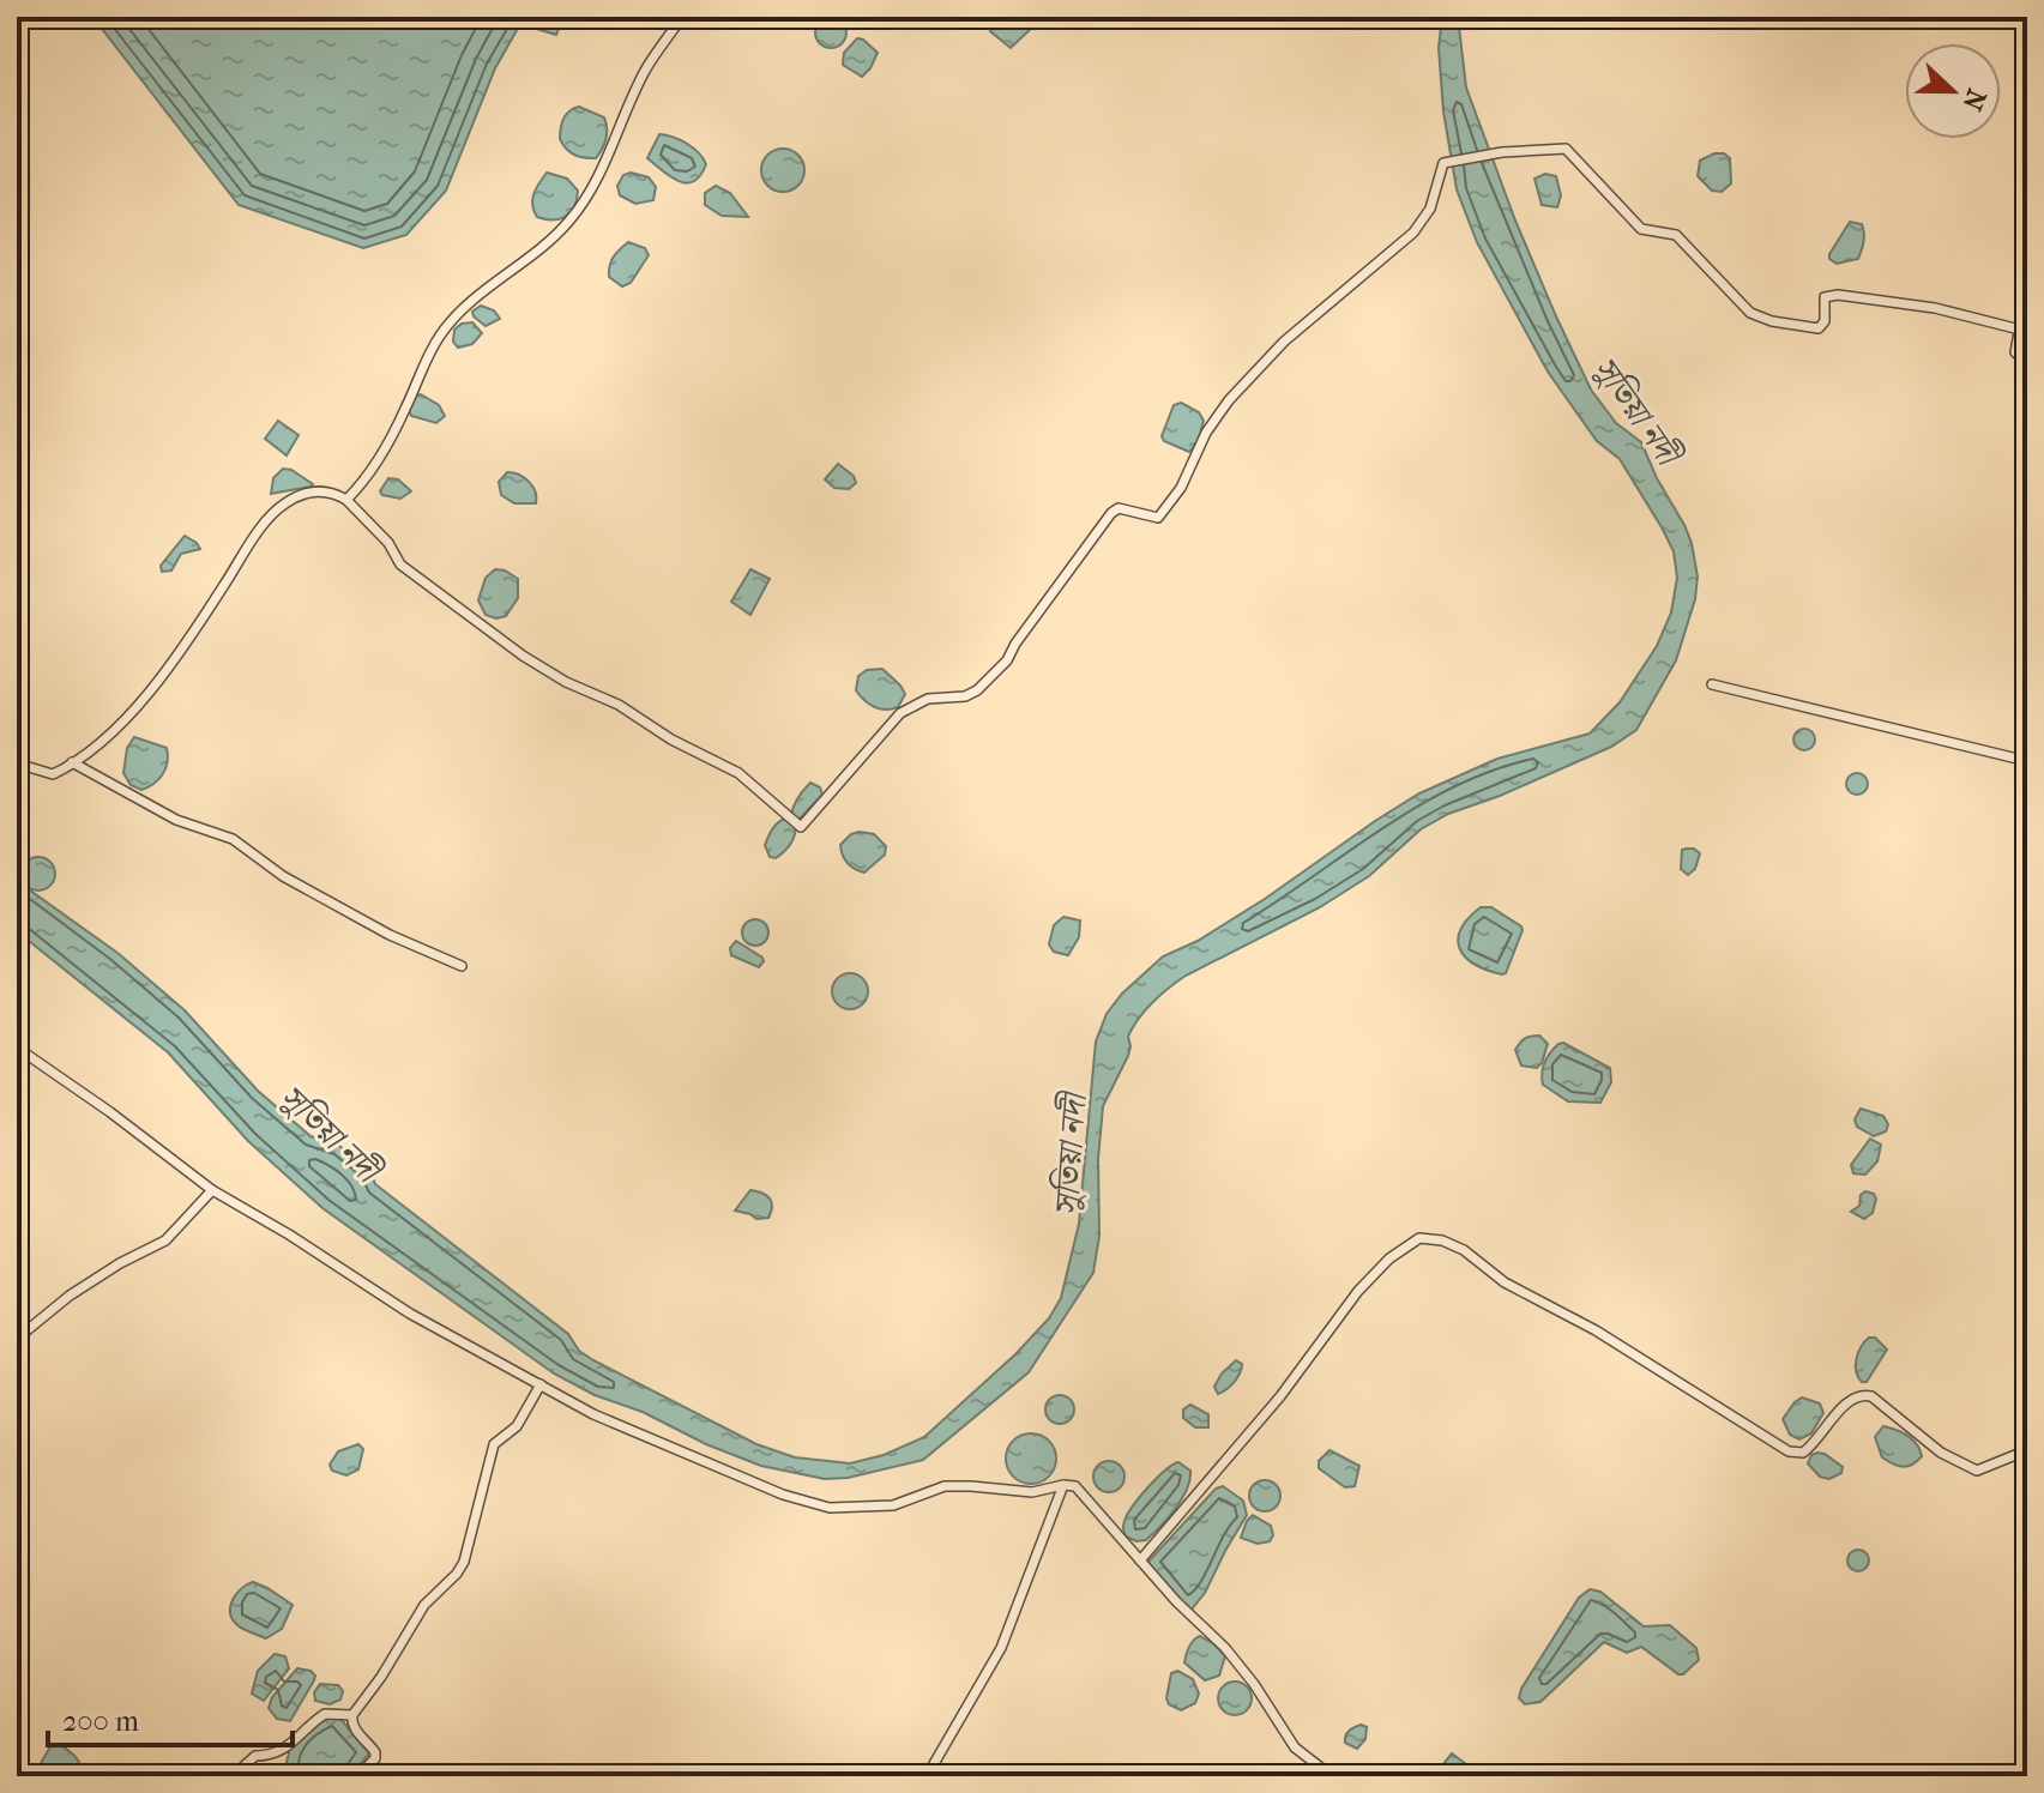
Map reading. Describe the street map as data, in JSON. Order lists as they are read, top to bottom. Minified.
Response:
{"water":["সুতিয়া নদী"],"scale_bar":"200 m","north":"right"}
